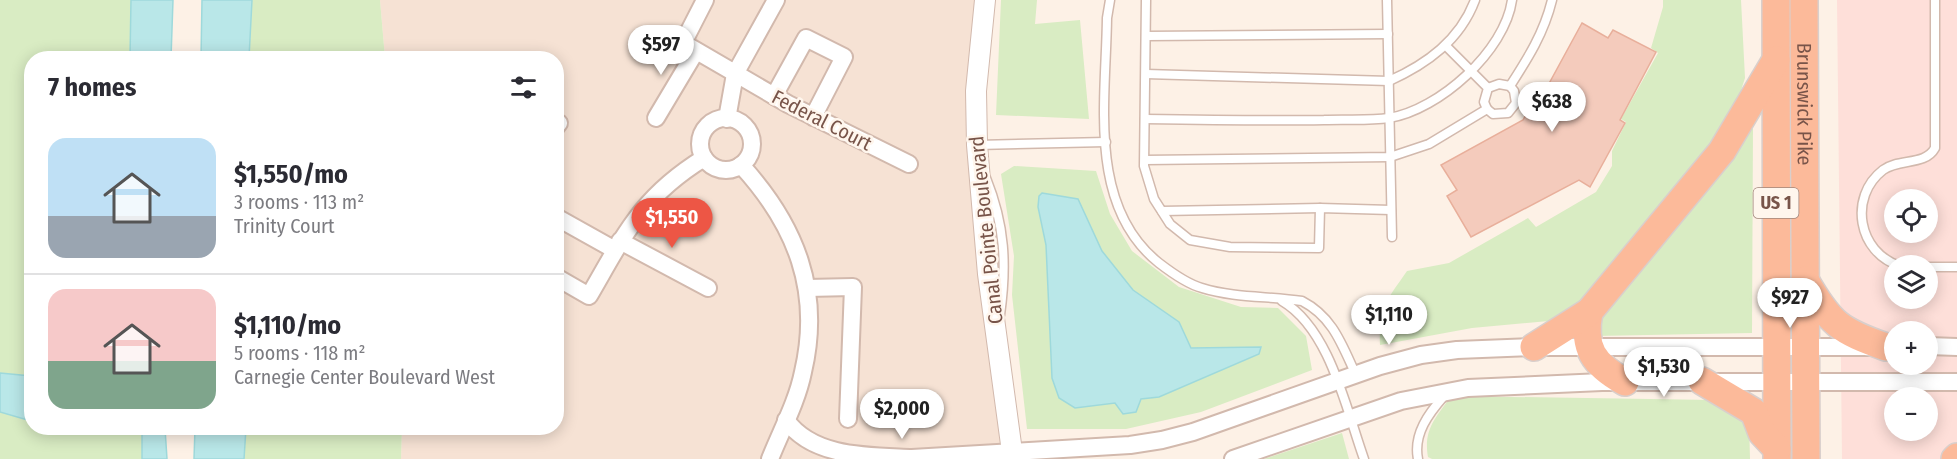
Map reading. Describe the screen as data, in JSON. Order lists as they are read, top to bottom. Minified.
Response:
{"streets":{"highway":["Brunswick Pike","US 1"],"street":["Federal Court","Canal Pointe Boulevard"]},"page":{"price":["$597","$638","$1,550","$927","$1,110","$1,530","$2,000"],"heading":"7 homes","list":[{"name":"$1,550/mo","note":"3 rooms · 113 m² · Trinity Court"},{"name":"$1,110/mo","note":"5 rooms · 118 m² · Carnegie Center Boulevard West"}],"map_buttons":["+","−"]}}
